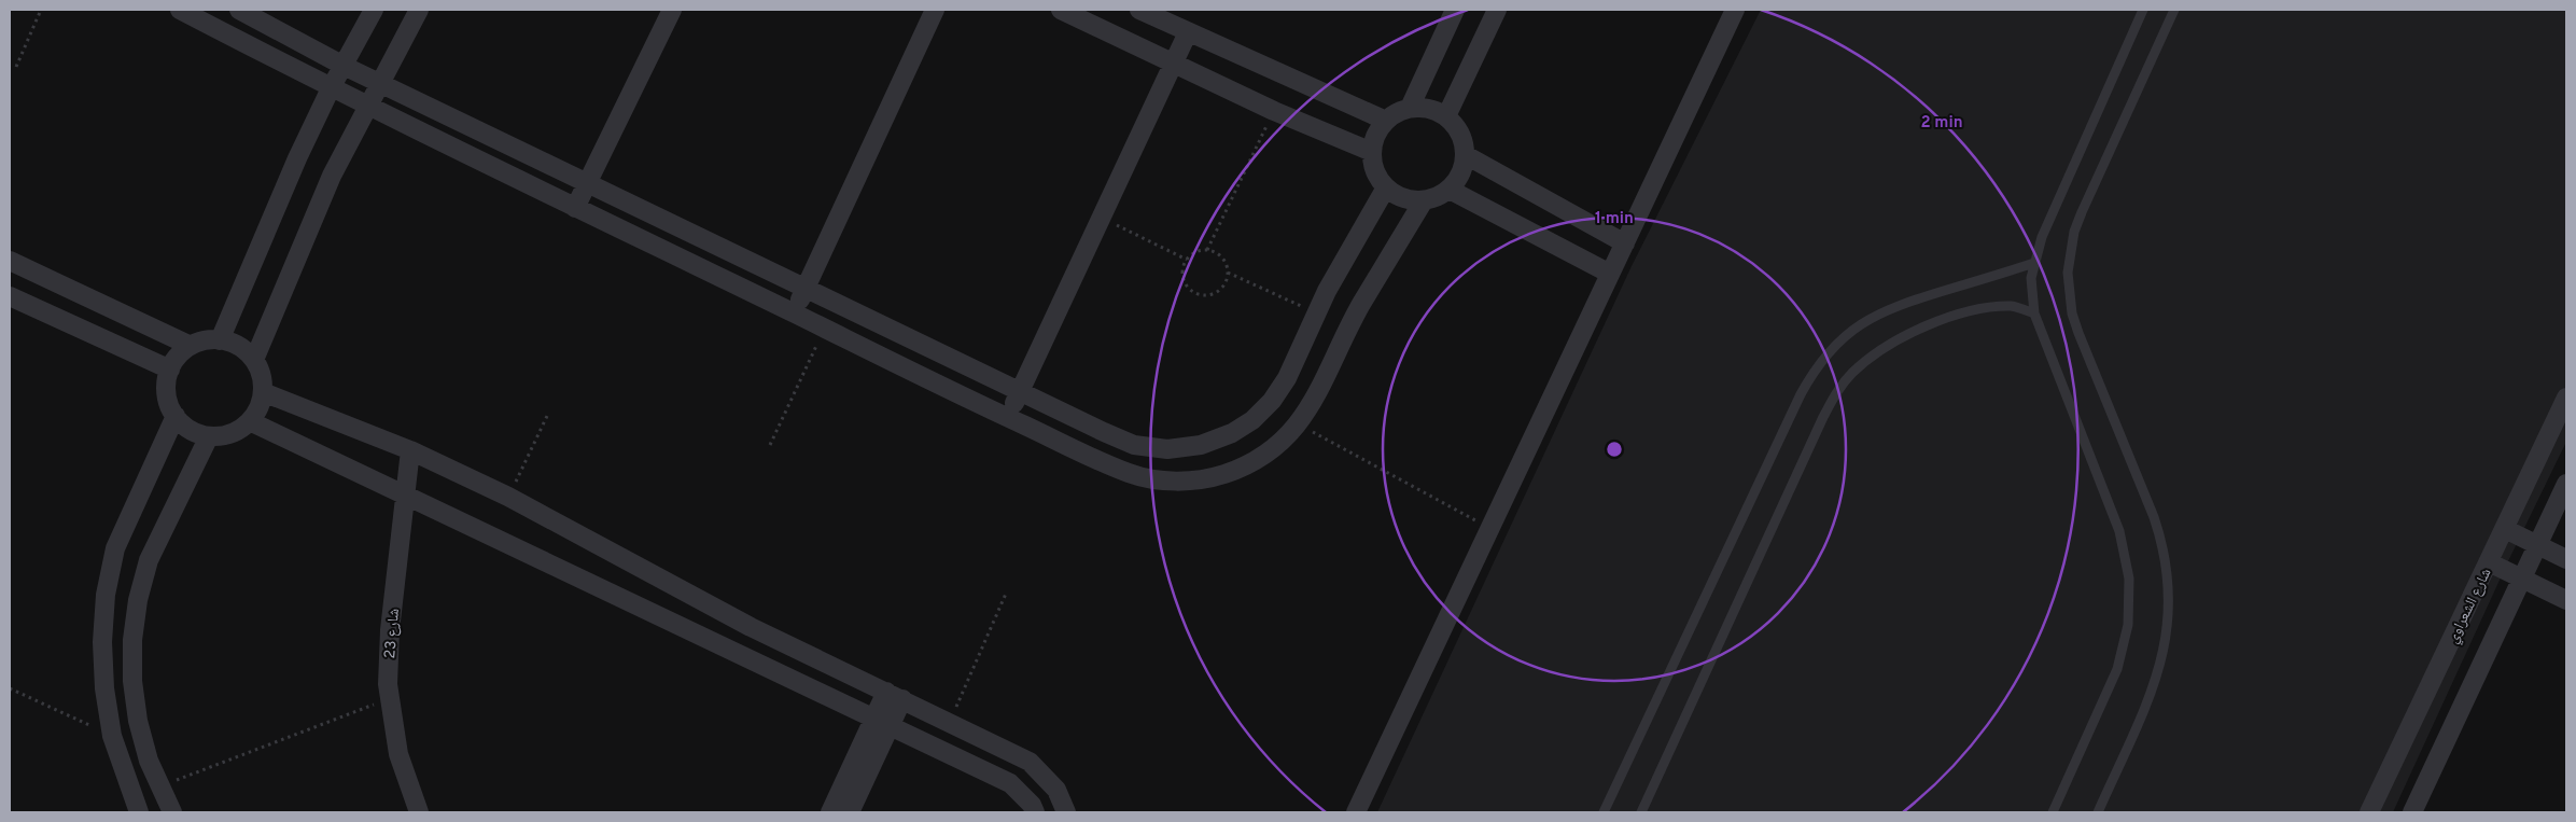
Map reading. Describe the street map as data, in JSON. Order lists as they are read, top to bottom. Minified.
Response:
{"streets":{"street":["شارع الشعراوي","شارع 23"]},"rings":["2 min","1 min"]}
